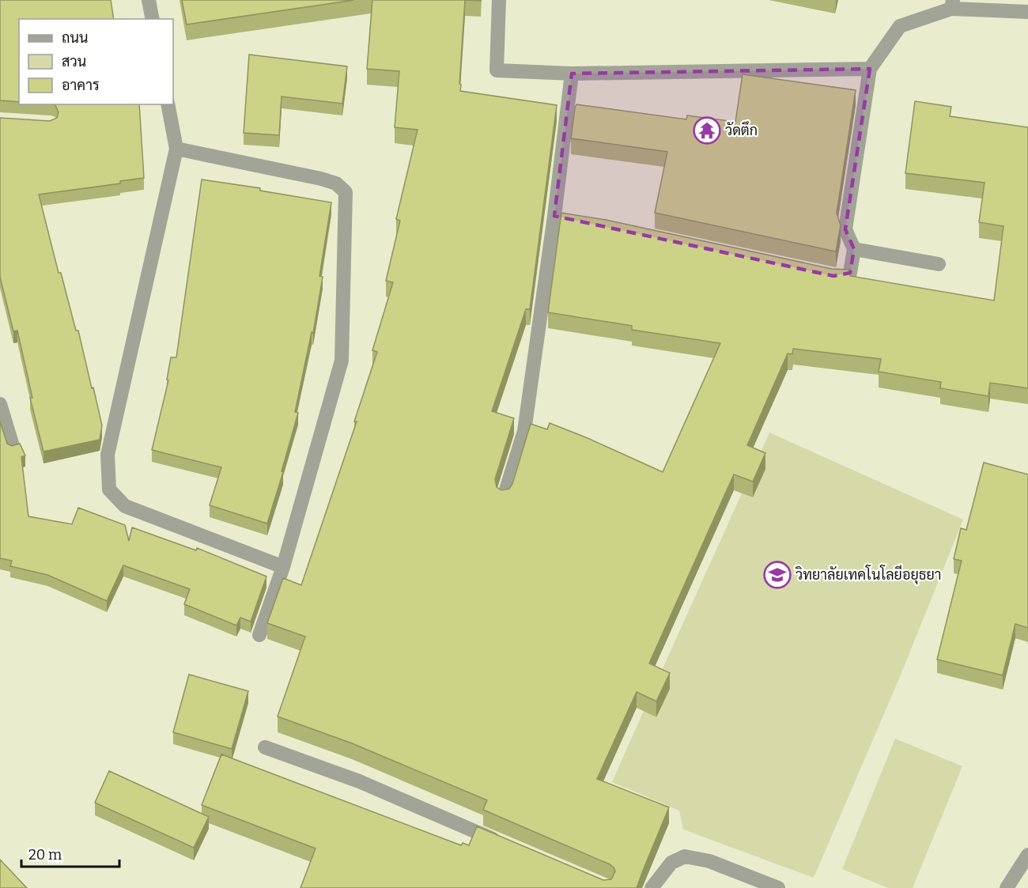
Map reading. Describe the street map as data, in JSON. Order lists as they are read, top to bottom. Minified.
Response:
{"places":{"temple":["วัดตึก"],"school or university":["วิทยาลัยเทคโนโลยีอยุธยา"]},"legend":["ถนน","สวน","อาคาร"],"scale_bar":"20 m"}
